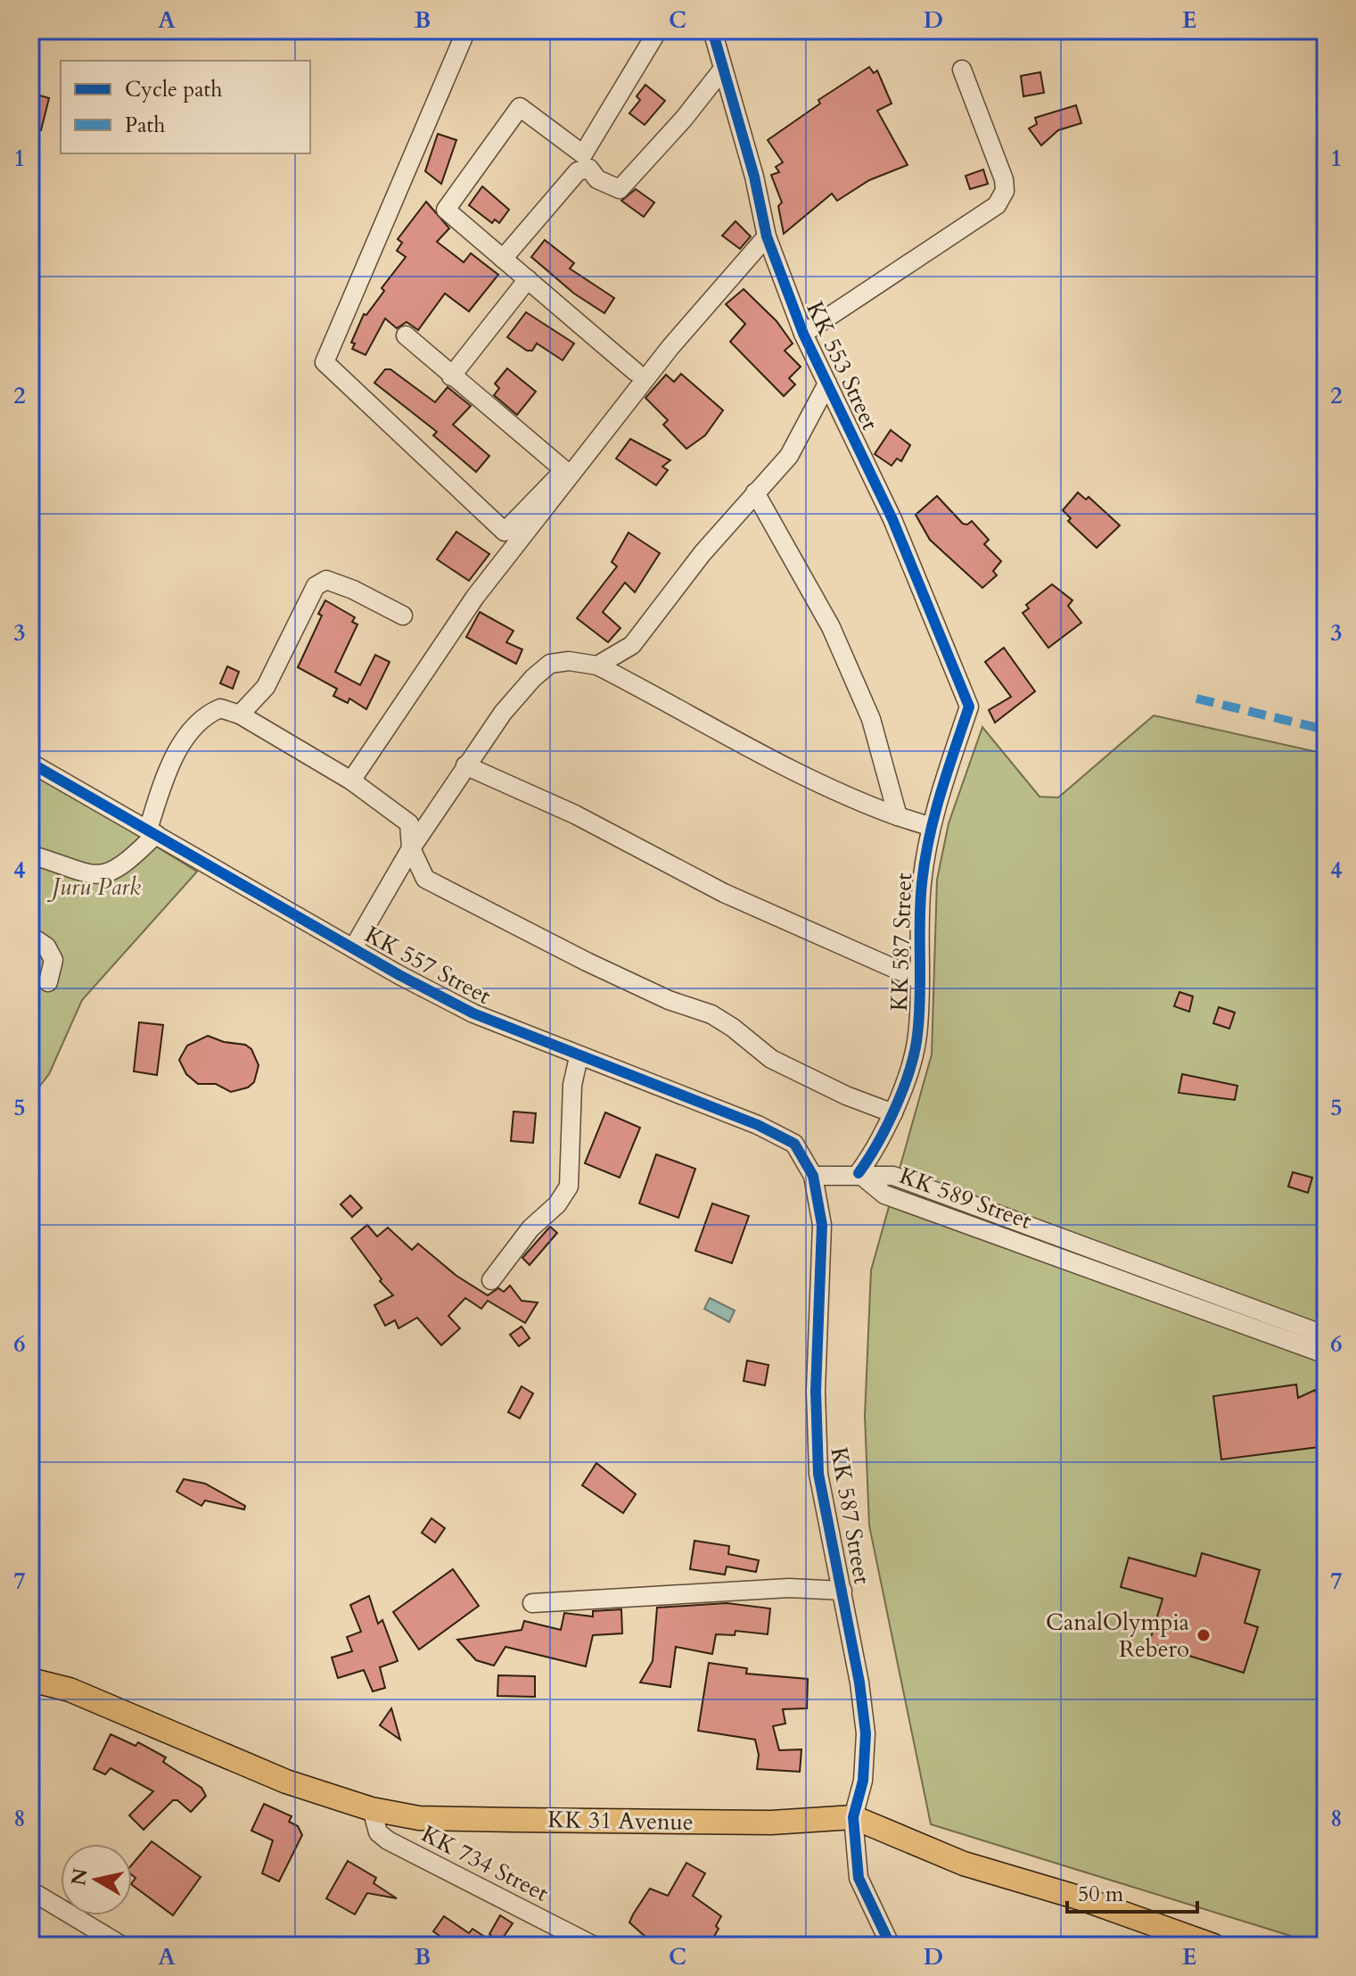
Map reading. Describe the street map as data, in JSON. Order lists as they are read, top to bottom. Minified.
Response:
{"streets":{"main road":["KK 31 Avenue"],"street":["KK 553 Street","KK 587 Street","KK 557 Street","KK 589 Street","KK 734 Street"]},"crossings":[["KK 553 Street","KK 587 Street"],["KK 587 Street","KK 557 Street"],["KK 587 Street","KK 589 Street"],["KK 587 Street","KK 31 Avenue"],["KK 31 Avenue","KK 734 Street"]],"parks":["Juru Park"],"places":["CanalOlympia Rebero"],"legend":["Cycle path","Path"],"scale_bar":"50 m","north":"left","grid":{"columns":["A","B","C","D","E"],"rows":["1","2","3","4","5","6","7","8"]}}
